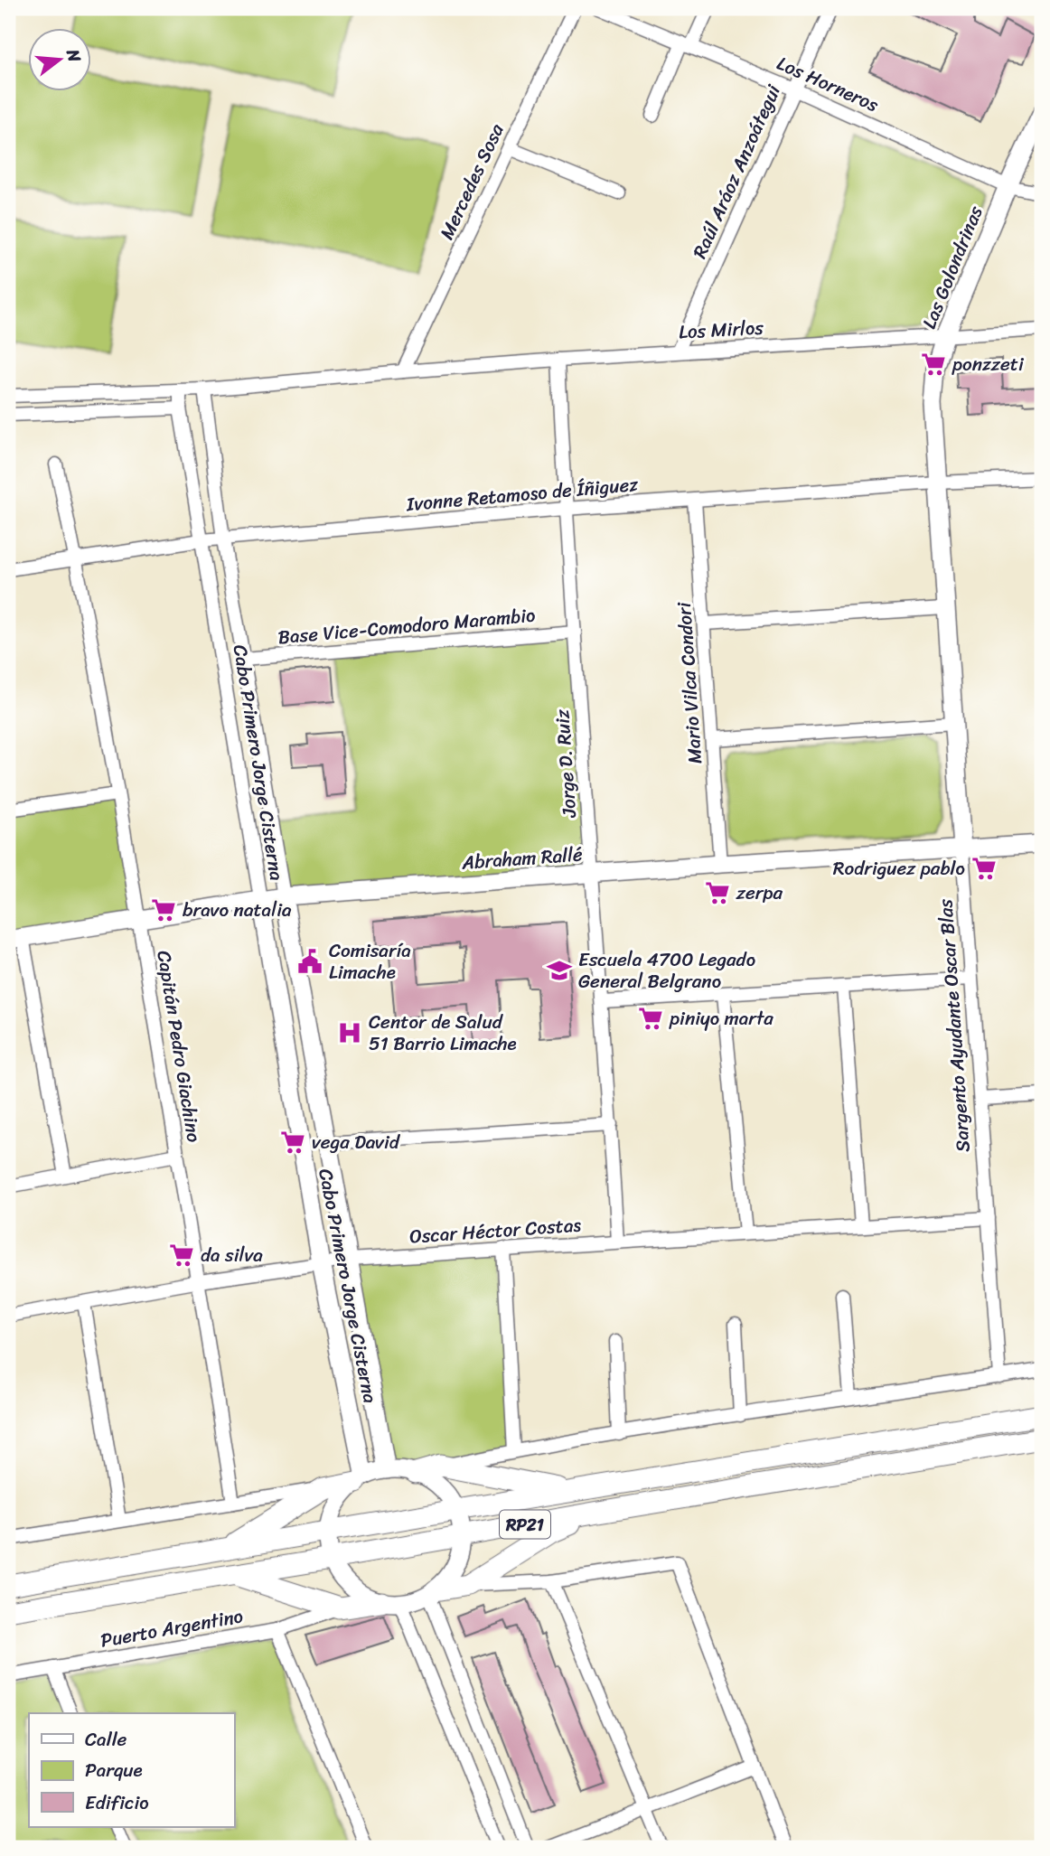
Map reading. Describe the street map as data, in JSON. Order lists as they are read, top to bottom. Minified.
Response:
{"streets":{"main road":["RP21"],"street":["Los Horneros","Raúl Aráoz Anzoátegui","Mercedes Sosa","Las Golondrinas","Los Mirlos","Ivonne Retamoso de Íñiguez","Base Vice-Comodoro Marambio","Mario Vilca Condori","Cabo Primero Jorge Cisterna","Jorge D. Ruiz","Abraham Rallé","Sargento Ayudante Oscar Blas","Capitán Pedro Giachino","Oscar Héctor Costas","Puerto Argentino"]},"crossings":[["Los Horneros","Raúl Aráoz Anzoátegui"],["Los Horneros","Las Golondrinas"],["Raúl Aráoz Anzoátegui","Los Mirlos"],["Mercedes Sosa","Los Mirlos"],["Las Golondrinas","Los Mirlos"],["Las Golondrinas","Ivonne Retamoso de Íñiguez"],["Las Golondrinas","Sargento Ayudante Oscar Blas"],["Los Mirlos","Cabo Primero Jorge Cisterna"],["Los Mirlos","Jorge D. Ruiz"],["Ivonne Retamoso de Íñiguez","Mario Vilca Condori"],["Ivonne Retamoso de Íñiguez","Cabo Primero Jorge Cisterna"],["Ivonne Retamoso de Íñiguez","Jorge D. Ruiz"],["Ivonne Retamoso de Íñiguez","Sargento Ayudante Oscar Blas"],["Ivonne Retamoso de Íñiguez","Capitán Pedro Giachino"],["Base Vice-Comodoro Marambio","Cabo Primero Jorge Cisterna"],["Base Vice-Comodoro Marambio","Jorge D. Ruiz"],["Mario Vilca Condori","Abraham Rallé"],["Cabo Primero Jorge Cisterna","Abraham Rallé"],["Cabo Primero Jorge Cisterna","Oscar Héctor Costas"],["Jorge D. Ruiz","Abraham Rallé"],["Jorge D. Ruiz","Oscar Héctor Costas"],["Abraham Rallé","Sargento Ayudante Oscar Blas"],["Abraham Rallé","Capitán Pedro Giachino"],["Sargento Ayudante Oscar Blas","Oscar Héctor Costas"],["Capitán Pedro Giachino","Oscar Héctor Costas"]],"places":{"supermarket":["ponzzeti","Rodriguez pablo","zerpa","bravo natalia","piniyo marta","vega David","da silva"],"public building":["Comisaría Limache"],"school or university":["Escuela 4700 Legado General Belgrano"],"hospital":["Centor de Salud 51 Barrio Limache"]},"legend":["Calle","Parque","Edificio"],"north":"right"}
